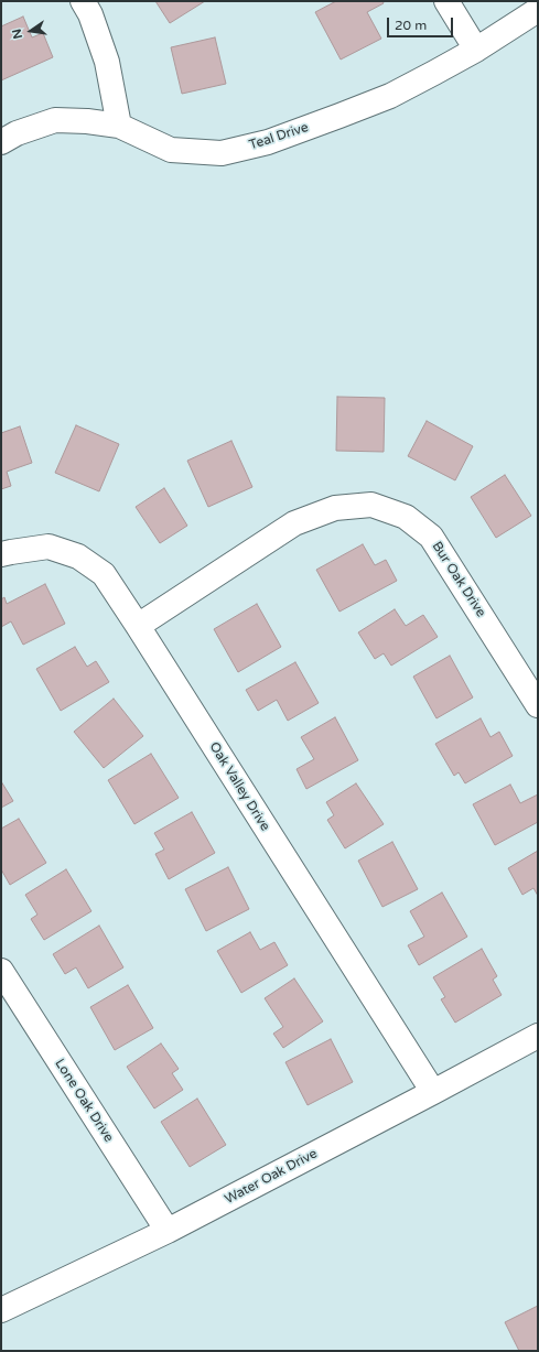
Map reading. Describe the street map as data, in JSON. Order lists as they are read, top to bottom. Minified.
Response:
{"streets":{"street":["Teal Drive","Bur Oak Drive","Oak Valley Drive","Lone Oak Drive","Water Oak Drive"]},"crossings":[["Bur Oak Drive","Oak Valley Drive"],["Oak Valley Drive","Water Oak Drive"],["Lone Oak Drive","Water Oak Drive"]],"scale_bar":"20 m","north":"left"}
